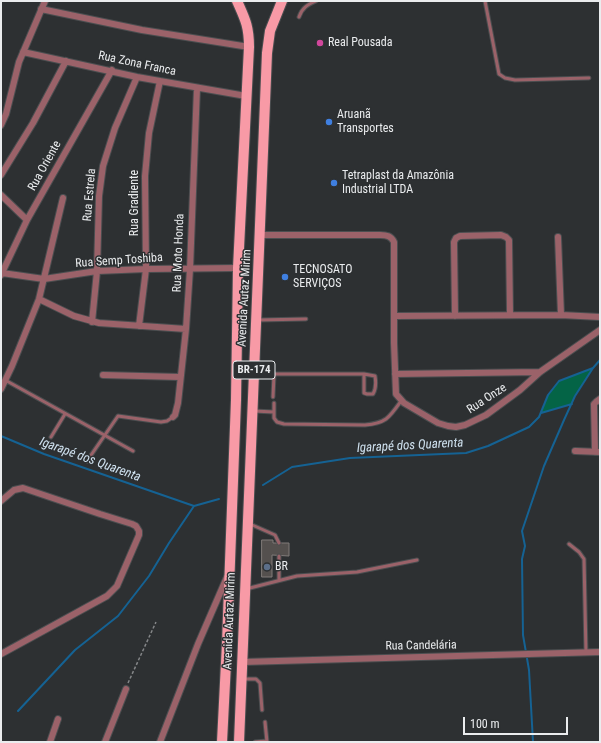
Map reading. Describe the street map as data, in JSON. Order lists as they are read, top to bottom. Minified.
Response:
{"streets":{"main road":["Avenida Autaz Mirim","BR-174"],"street":["Rua Zona Franca","Rua Oriente","Rua Estrela","Rua Gradiente","Rua Moto Honda","Rua Semp Toshiba","Rua Onze","Rua Candelária"]},"crossings":[["Rua Zona Franca","Rua Oriente"],["Rua Zona Franca","Rua Estrela"],["Rua Zona Franca","Rua Gradiente"],["Rua Zona Franca","Rua Moto Honda"],["Rua Zona Franca","Avenida Autaz Mirim"],["Rua Oriente","Rua Semp Toshiba"],["Rua Estrela","Rua Semp Toshiba"],["Rua Gradiente","Rua Semp Toshiba"],["Rua Moto Honda","Rua Semp Toshiba"],["Rua Semp Toshiba","Avenida Autaz Mirim"],["Avenida Autaz Mirim","Rua Candelária"]],"water":["Igarapé dos Quarenta"],"places":["Real Pousada","Aruanã Transportes","Tetraplast da Amazônia Industrial LTDA","TECNOSATO SERVIÇOS","BR"],"scale_bar":"100 m"}
